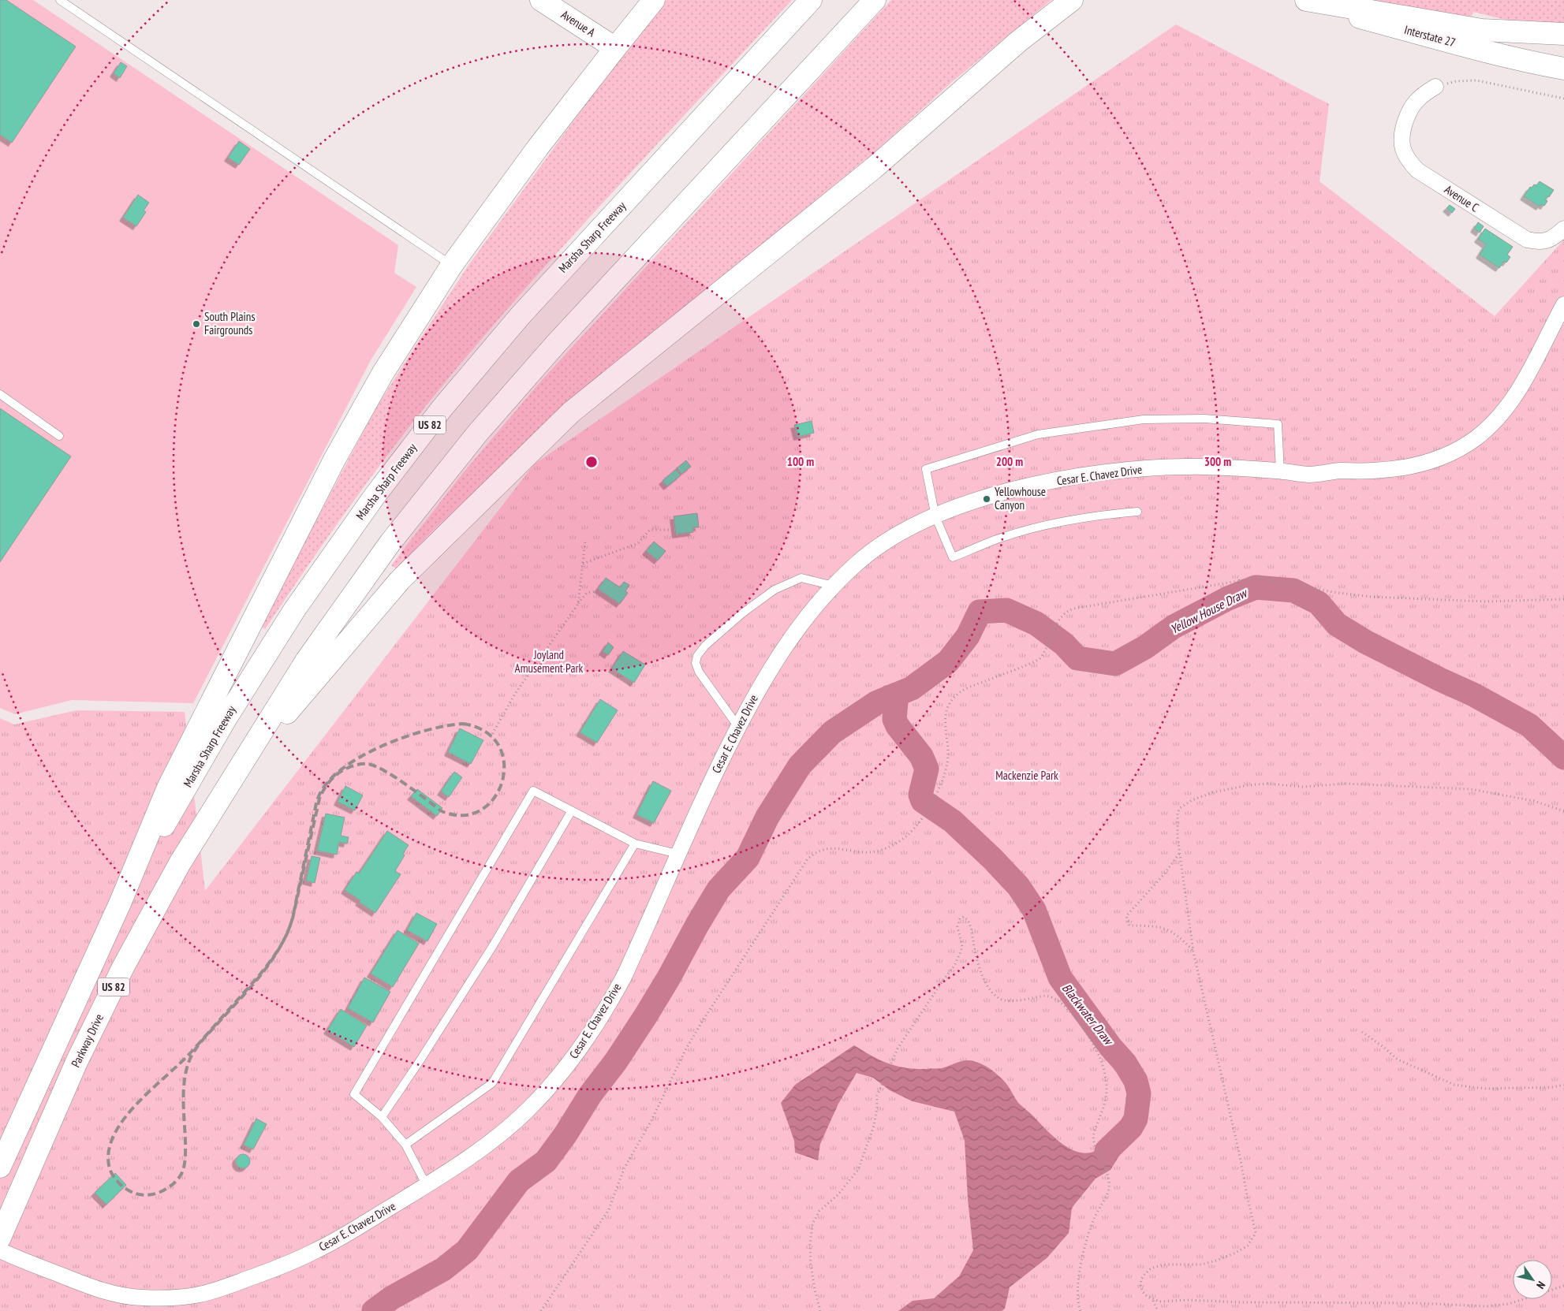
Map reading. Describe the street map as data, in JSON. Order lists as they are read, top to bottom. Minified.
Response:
{"streets":{"main road":["Avenue A","Interstate 27","Marsha Sharp Freeway","US 82","Parkway Drive"],"street":["Avenue C","Cesar E. Chavez Drive"]},"crossings":[["Marsha Sharp Freeway","US 82"],["US 82","Parkway Drive"]],"water":["Yellow House Draw","Blackwater Draw"],"parks":["Joyland Amusement Park","Mackenzie Park"],"places":["South Plains Fairgrounds","Yellowhouse Canyon"],"north":"bottom right","rings":["100 m","200 m","300 m"]}
